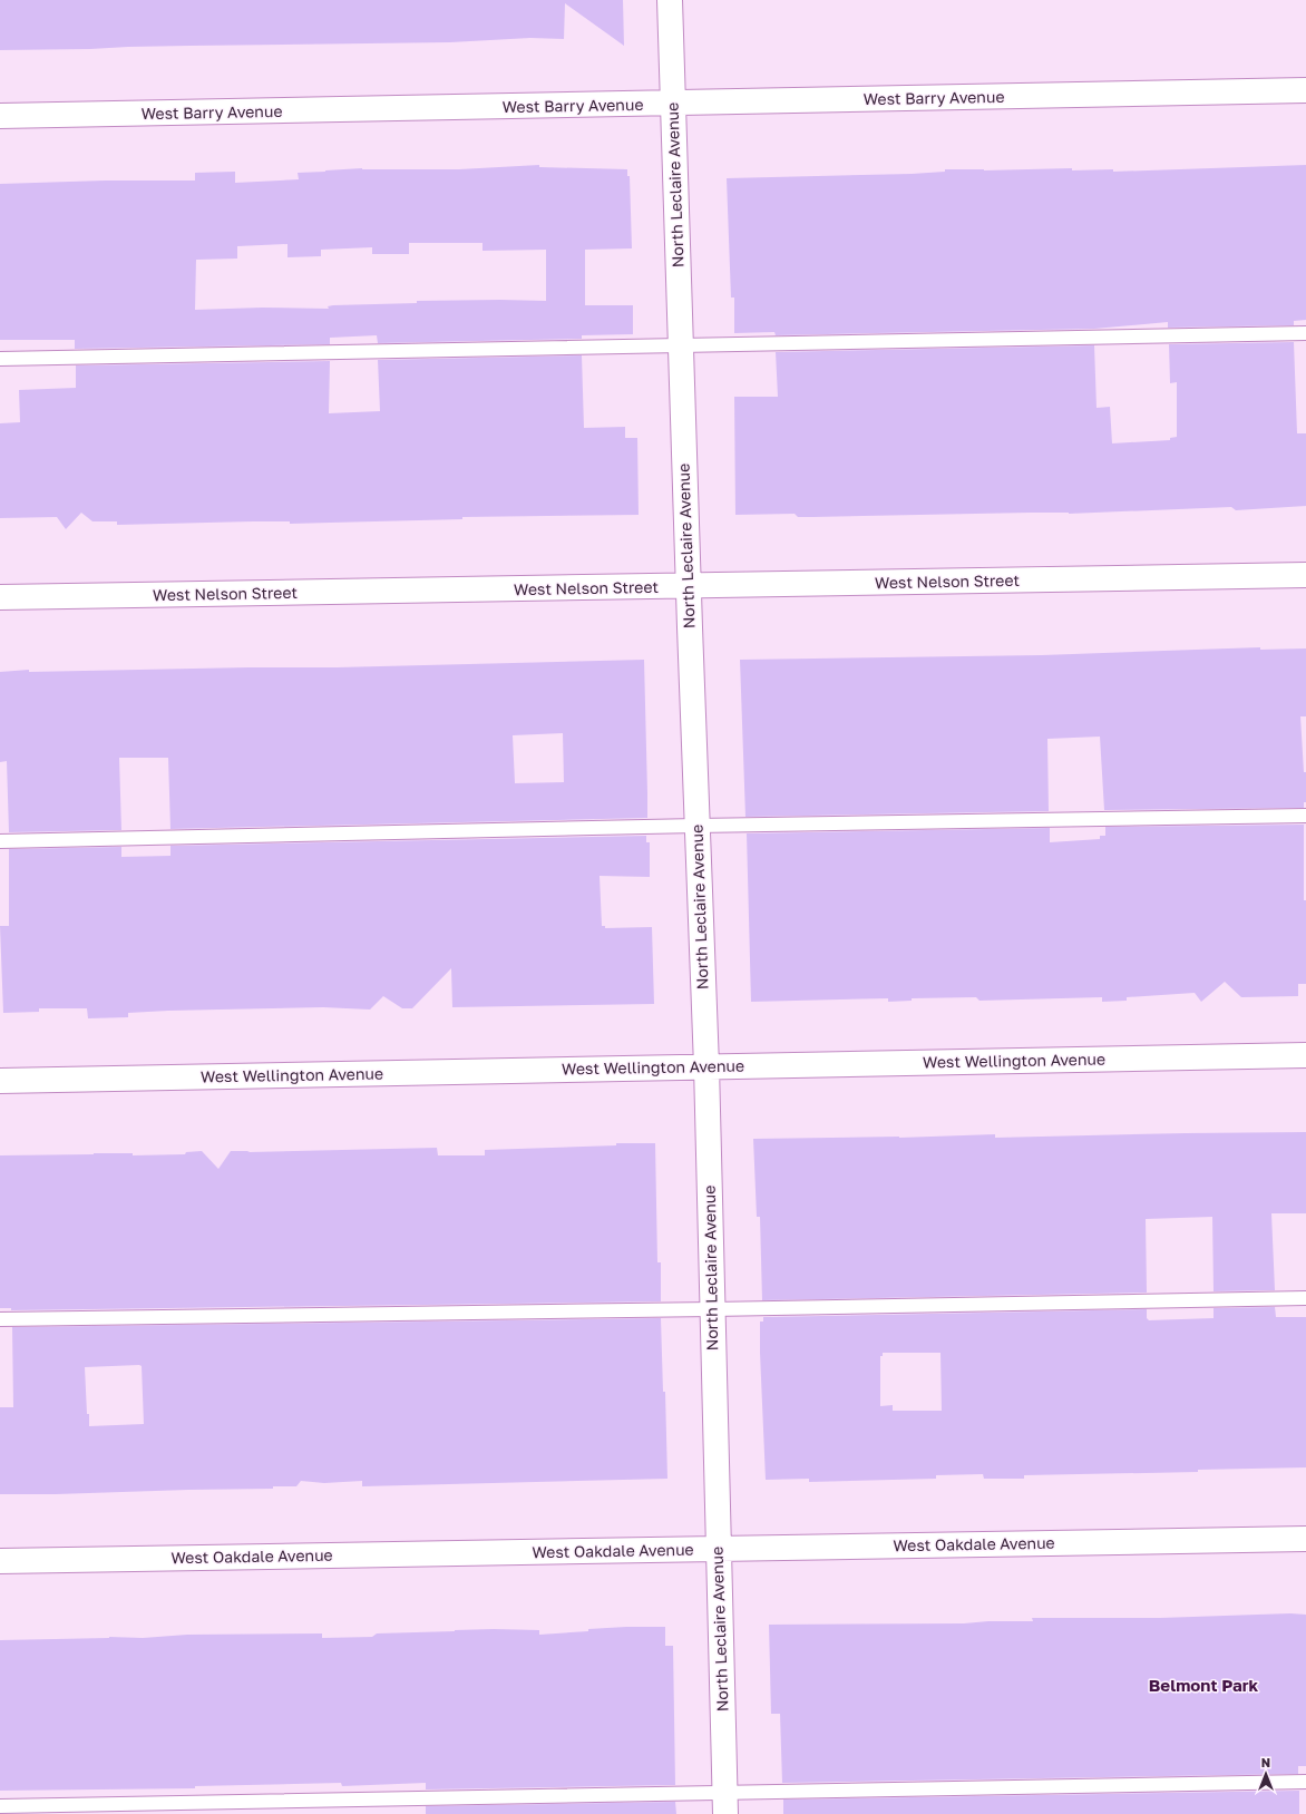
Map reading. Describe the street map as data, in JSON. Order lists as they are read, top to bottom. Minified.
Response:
{"streets":{"street":["West Barry Avenue","North Leclaire Avenue","West Nelson Street","West Wellington Avenue","West Oakdale Avenue"]},"crossings":[["West Barry Avenue","North Leclaire Avenue"],["North Leclaire Avenue","West Nelson Street"],["North Leclaire Avenue","West Wellington Avenue"],["North Leclaire Avenue","West Oakdale Avenue"]],"districts":["Belmont Park"],"north":"top"}
